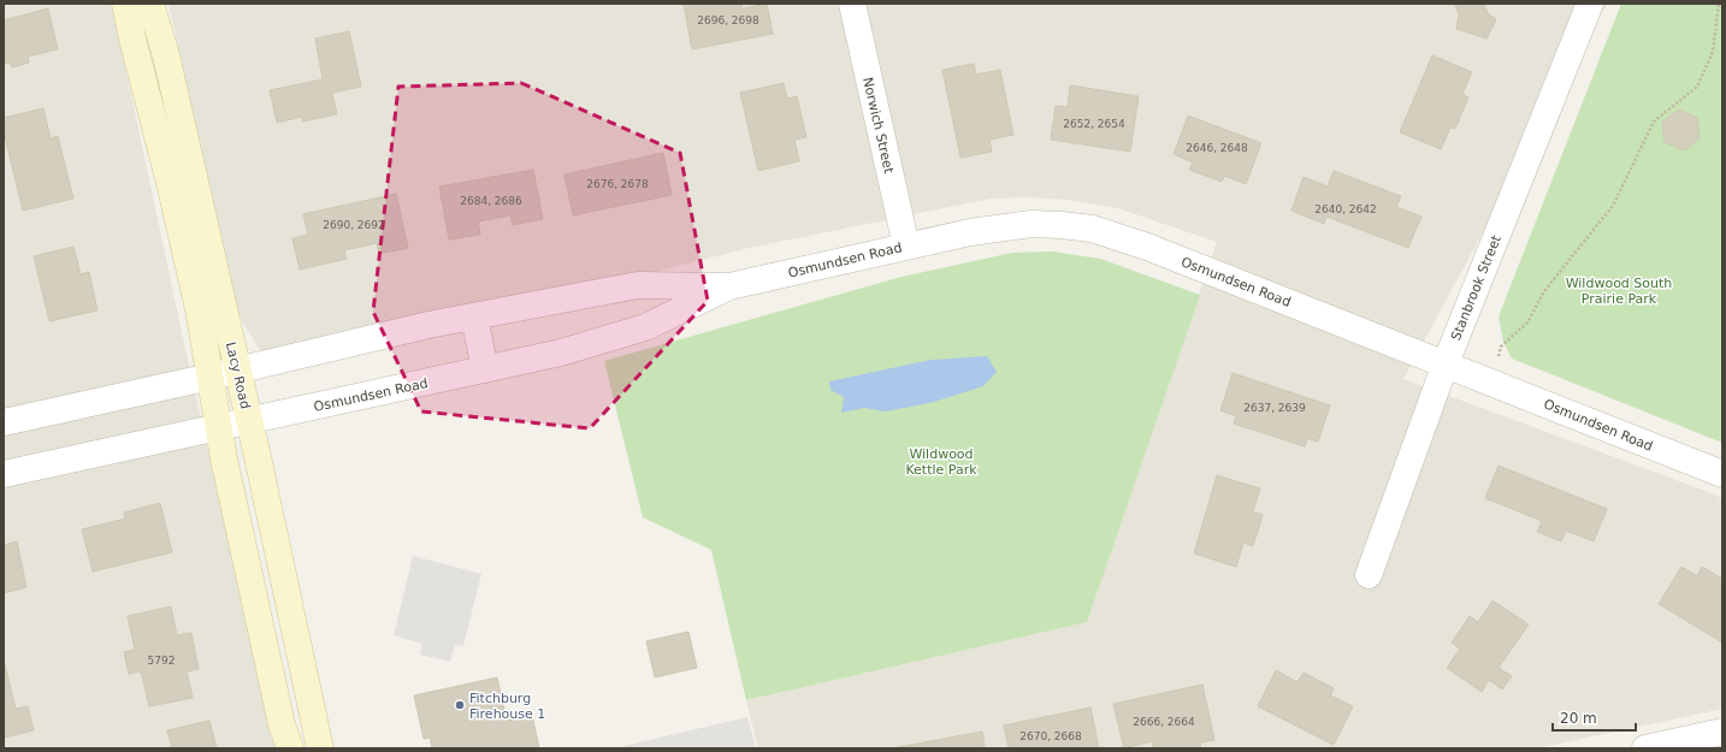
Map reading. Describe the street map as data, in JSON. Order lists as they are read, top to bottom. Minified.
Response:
{"streets":{"street":["Norwich Street","Osmundsen Road","Stanbrook Street","Lacy Road"]},"crossings":[["Norwich Street","Osmundsen Road"],["Osmundsen Road","Stanbrook Street"],["Osmundsen Road","Lacy Road"]],"parks":["Wildwood South Prairie Park","Wildwood Kettle Park"],"places":["Fitchburg Firehouse 1"],"house_numbers":["2696, 2698","2652, 2654","2646, 2648","2676, 2678","2684, 2686","2640, 2642","2690, 2692","2637, 2639","5792","2666, 2664","2670, 2668"],"scale_bar":"20 m"}
